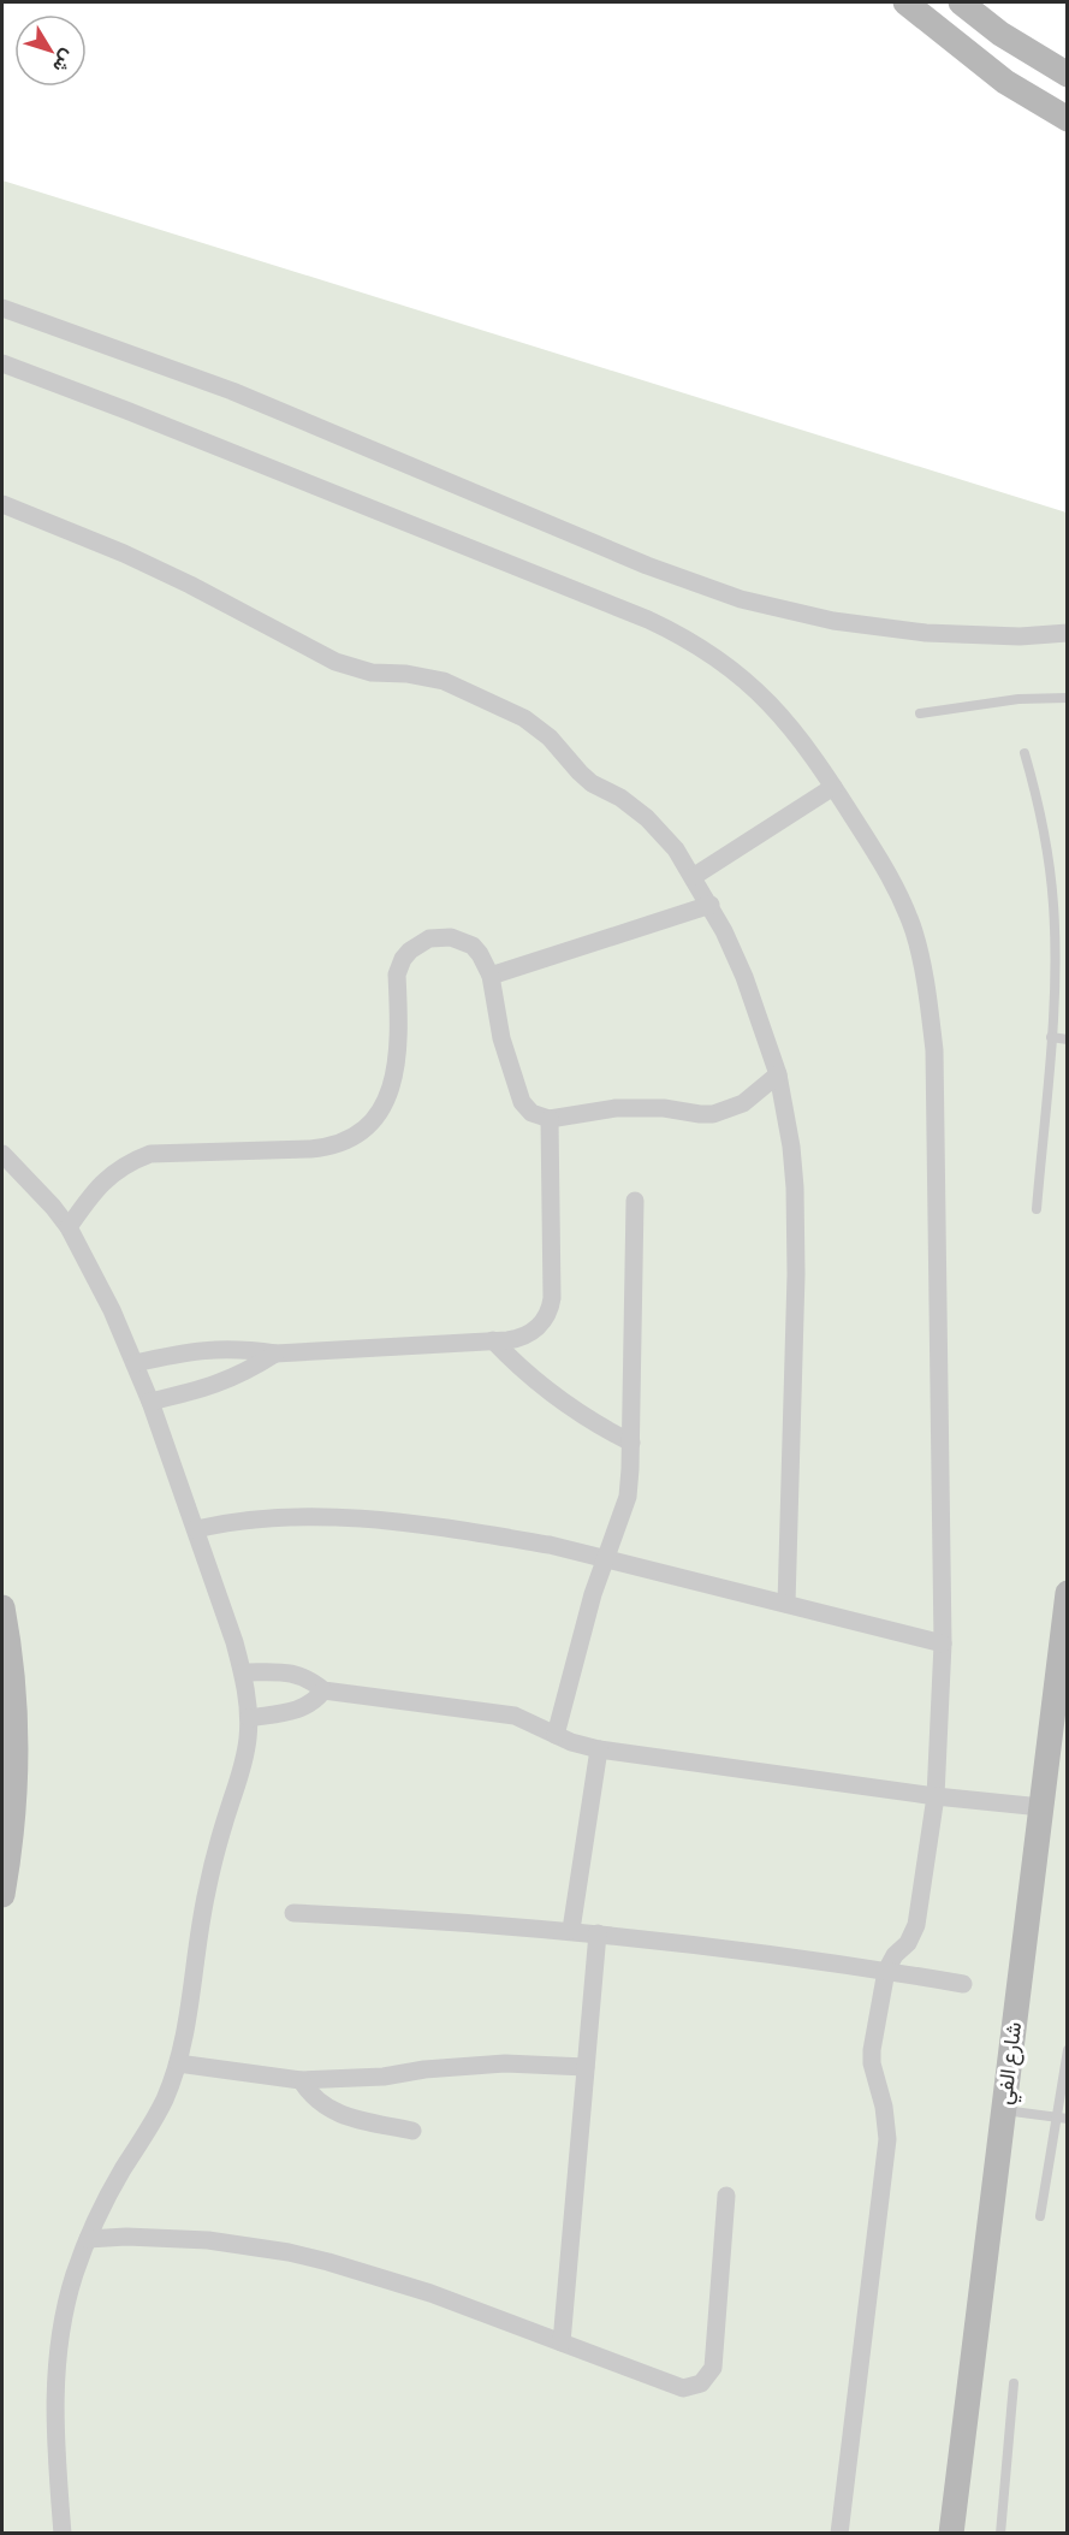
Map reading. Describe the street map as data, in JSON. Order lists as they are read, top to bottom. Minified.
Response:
{"streets":{"street":["شارع الفي"]},"north":"bottom right"}
